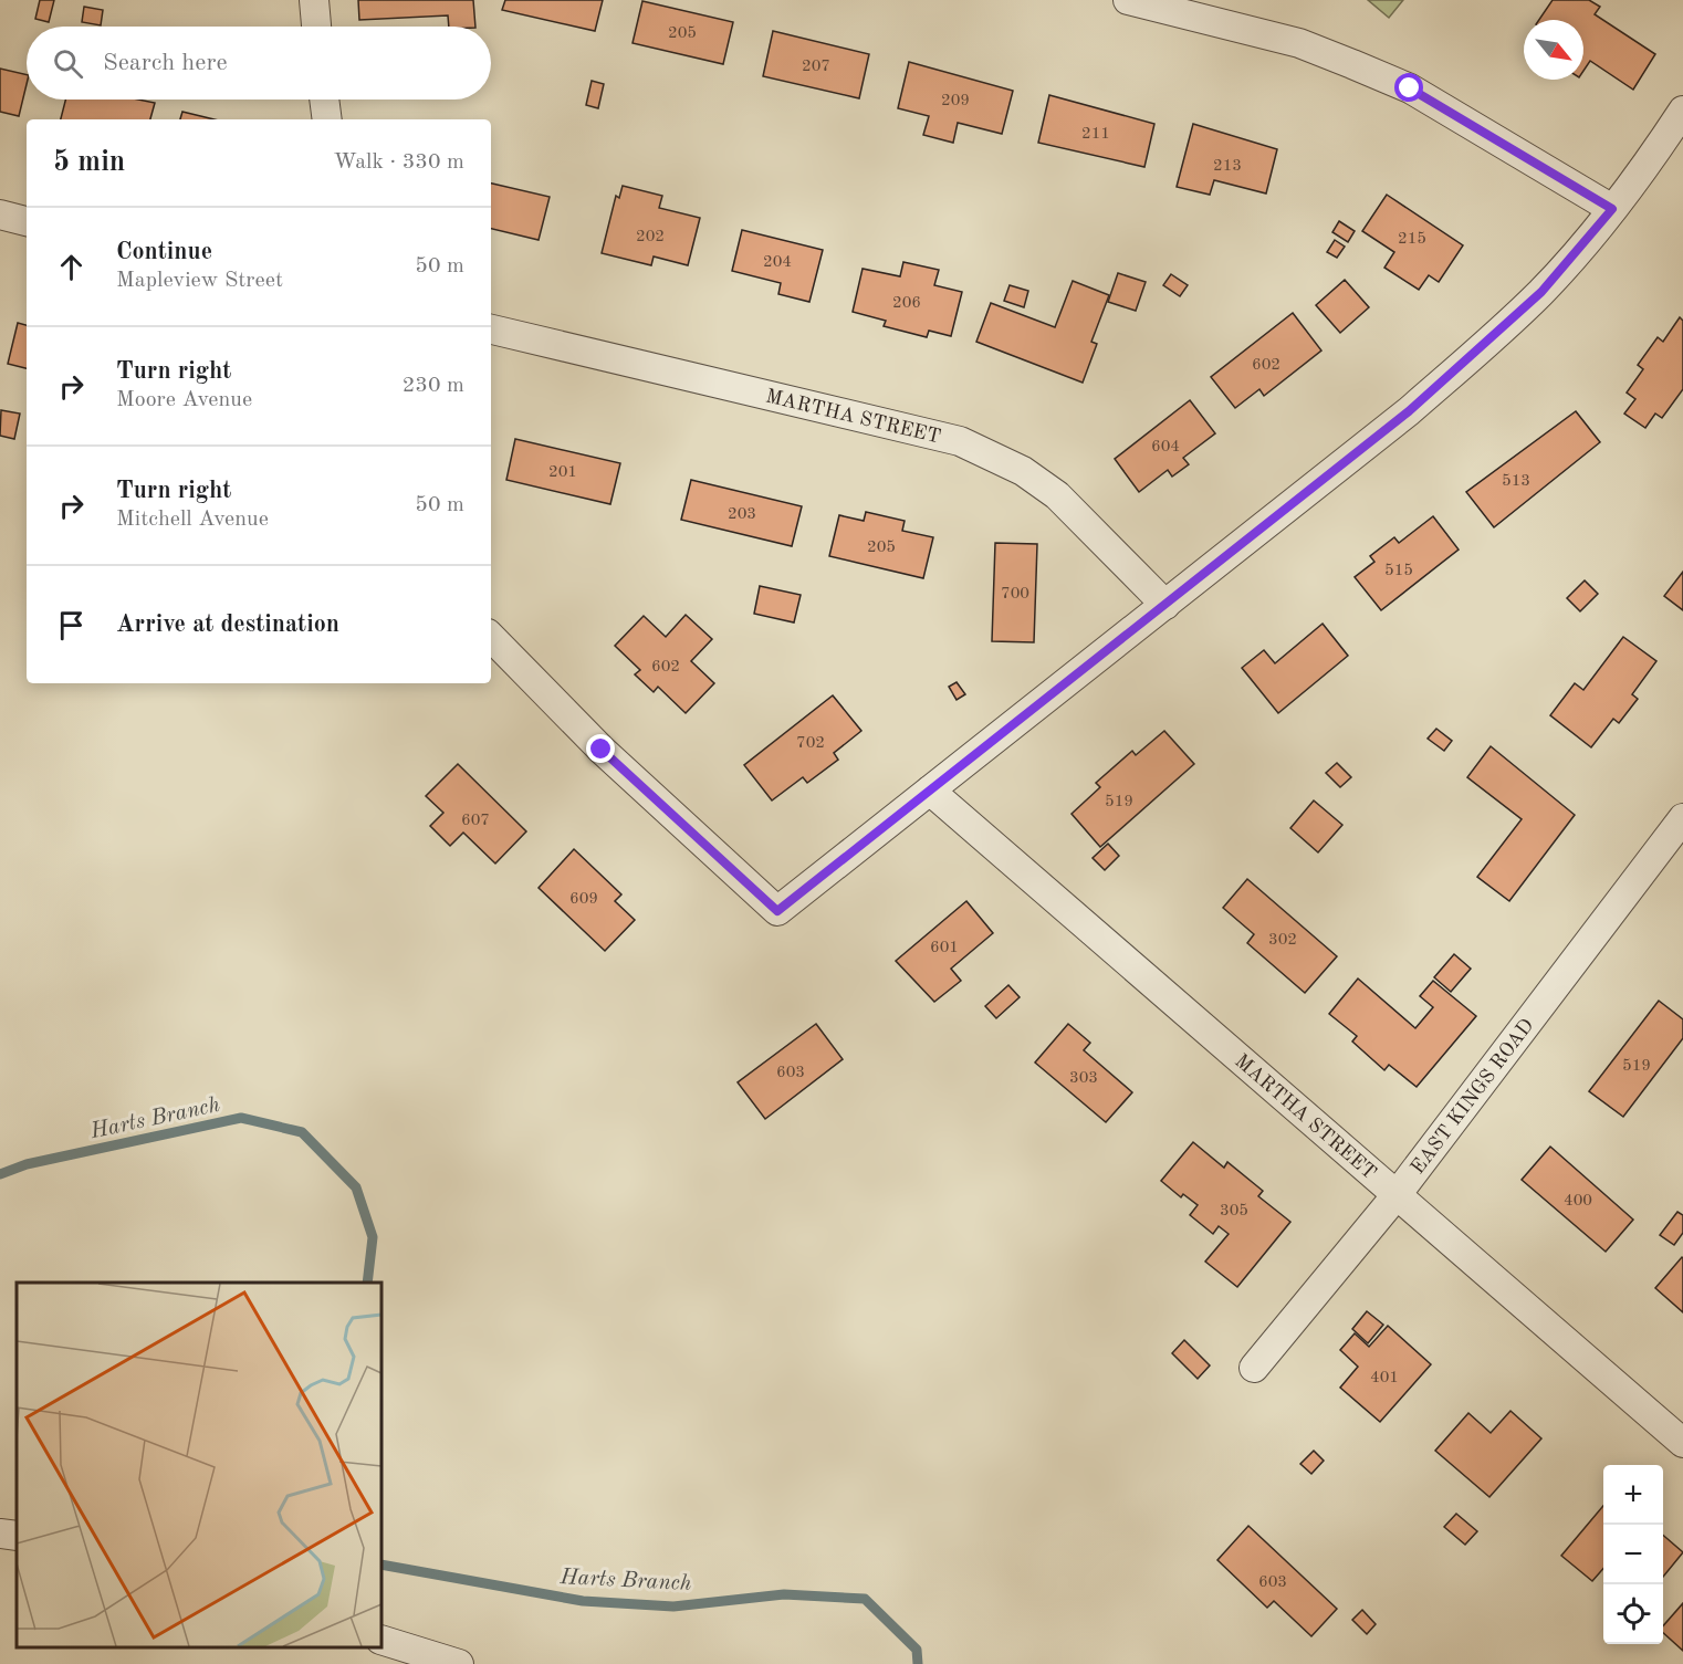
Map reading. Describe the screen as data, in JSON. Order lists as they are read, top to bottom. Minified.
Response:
{"streets":{"street":["MARTHA STREET","EAST KINGS ROAD"]},"crossings":[["MARTHA STREET","EAST KINGS ROAD"]],"water":["Harts Branch"],"house_numbers":["205","207","209","211","213","202","215","204","206","602","604","201","513","203","205","515","700","602","702","519","607","609","302","601","519","603","303","400","305","401","603"],"north":"bottom right","page":{"search":"Search here","heading":["5 min","Walk · 330 m"],"list":[["Continue","Mapleview Street","50 m"],["Turn right","Moore Avenue","230 m"],["Turn right","Mitchell Avenue","50 m"],"Arrive at destination"],"map_buttons":["+","−"]}}
